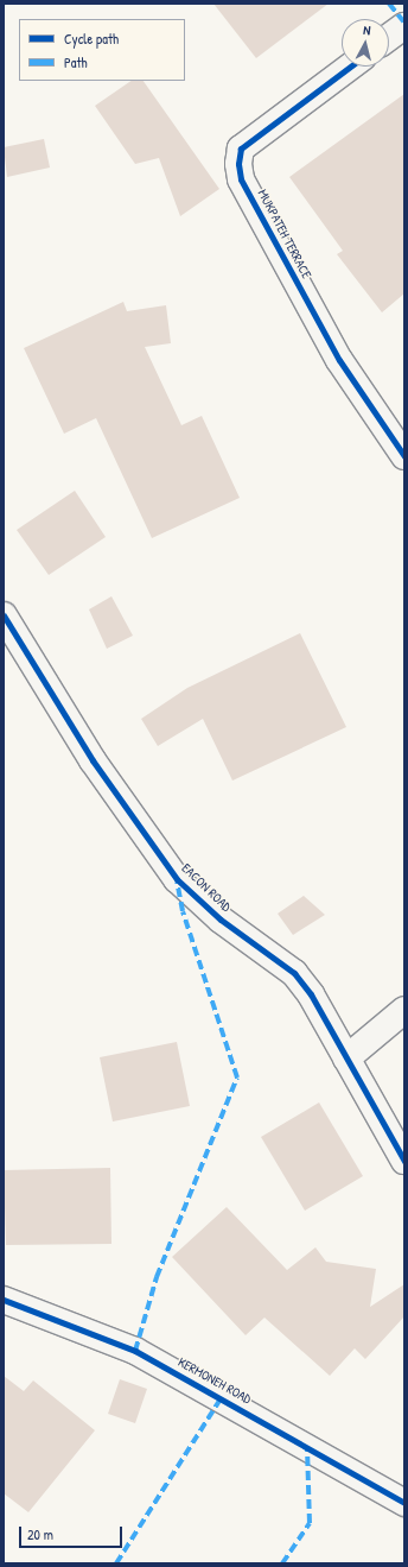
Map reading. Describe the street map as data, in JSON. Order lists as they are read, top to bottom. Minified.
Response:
{"streets":{"street":["MUKPATEH TERRACE","EACON ROAD","KERMONEH ROAD"]},"legend":["Cycle path","Path"],"scale_bar":"20 m","north":"top"}
